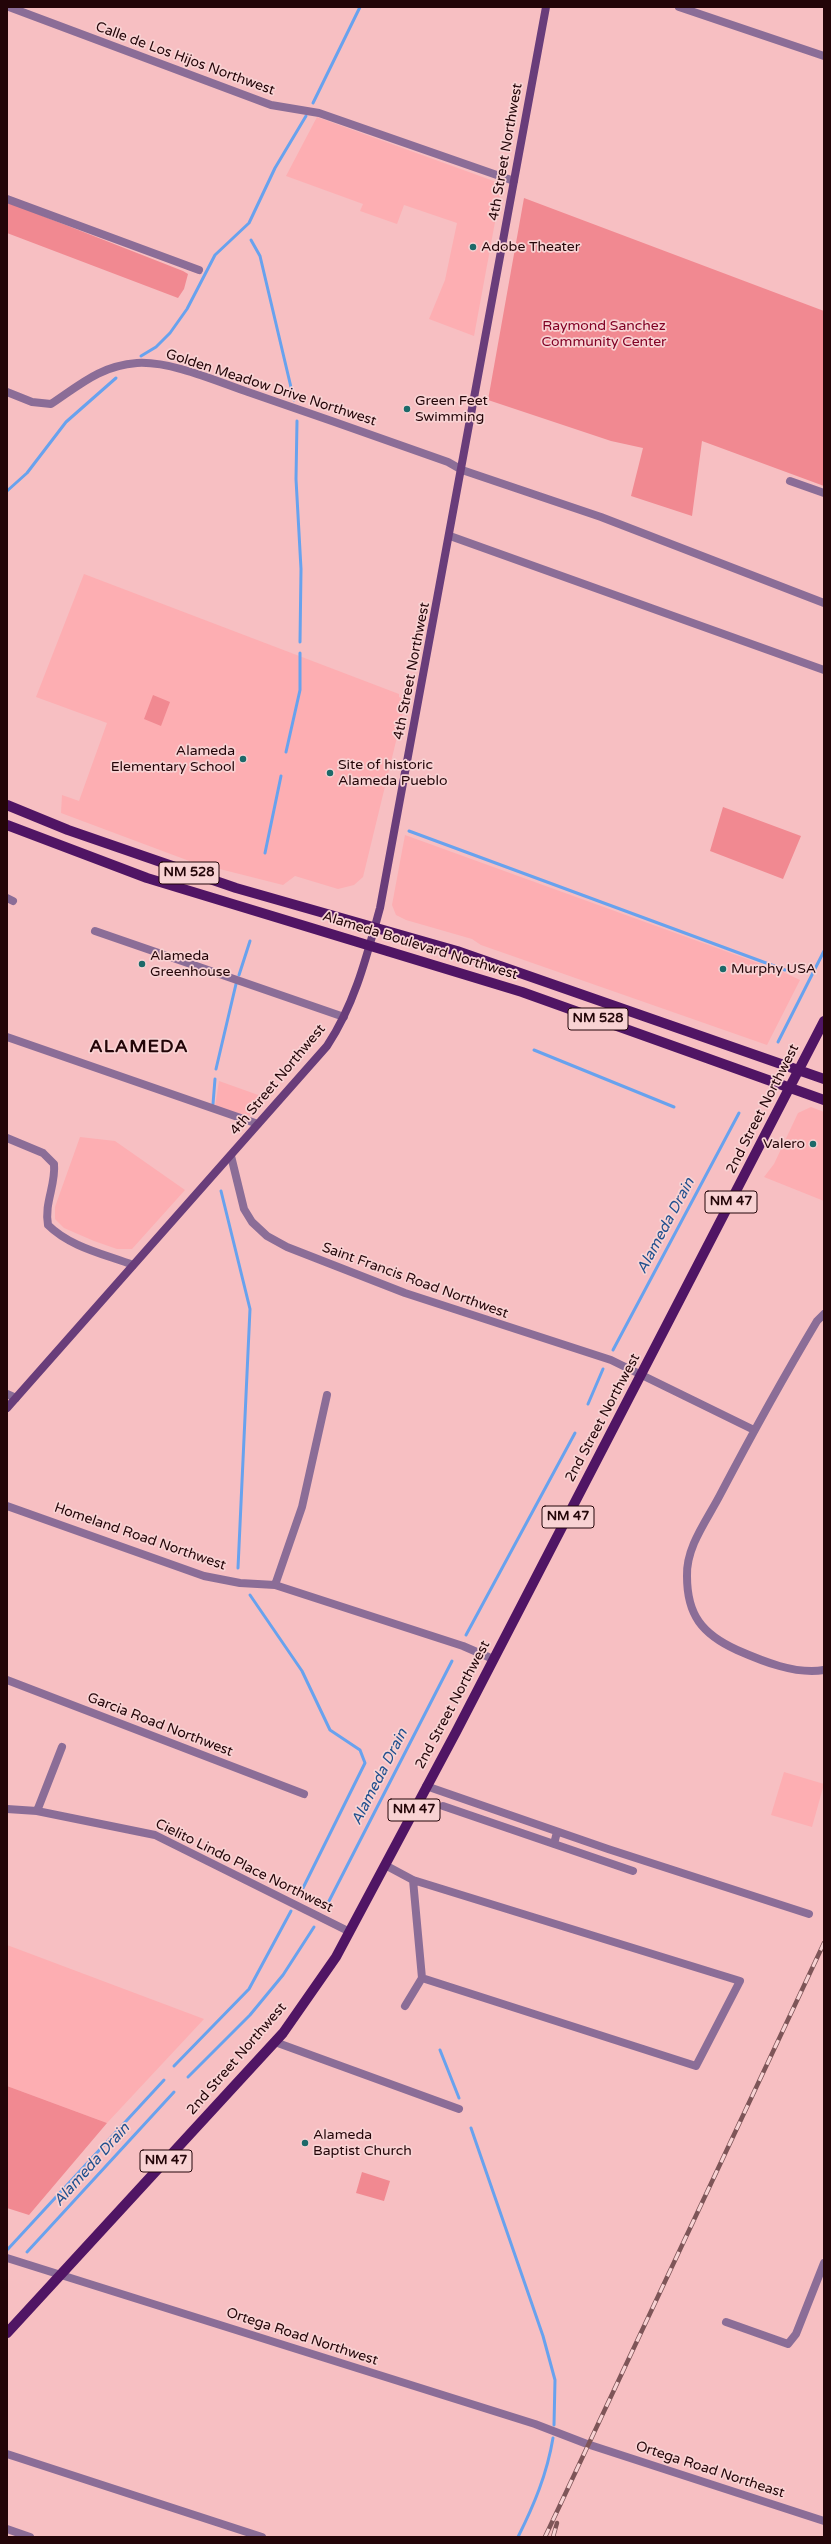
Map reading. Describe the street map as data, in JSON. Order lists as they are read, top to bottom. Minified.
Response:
{"streets":{"main road":["4th Street Northwest","NM 528","Alameda Boulevard Northwest","2nd Street Northwest","NM 47"],"street":["Calle de Los Hijos Northwest","Golden Meadow Drive Northwest","Saint Francis Road Northwest","Homeland Road Northwest","Garcia Road Northwest","Cielito Lindo Place Northwest","Ortega Road Northwest","Ortega Road Northeast"]},"crossings":[["Calle de Los Hijos Northwest","4th Street Northwest"],["4th Street Northwest","Golden Meadow Drive Northwest"],["4th Street Northwest","Alameda Boulevard Northwest"],["4th Street Northwest","Saint Francis Road Northwest"],["Alameda Boulevard Northwest","2nd Street Northwest"],["2nd Street Northwest","Saint Francis Road Northwest"],["2nd Street Northwest","Homeland Road Northwest"],["2nd Street Northwest","Cielito Lindo Place Northwest"],["2nd Street Northwest","Ortega Road Northwest"],["Ortega Road Northwest","Ortega Road Northeast"]],"districts":["ALAMEDA"],"water":["Alameda Drain"],"parks":["Raymond Sanchez Community Center"],"places":["Adobe Theater","Green Feet Swimming","Alameda Elementary School","Site of historic Alameda Pueblo","Alameda Greenhouse","Murphy USA","Valero","Alameda Baptist Church"]}
